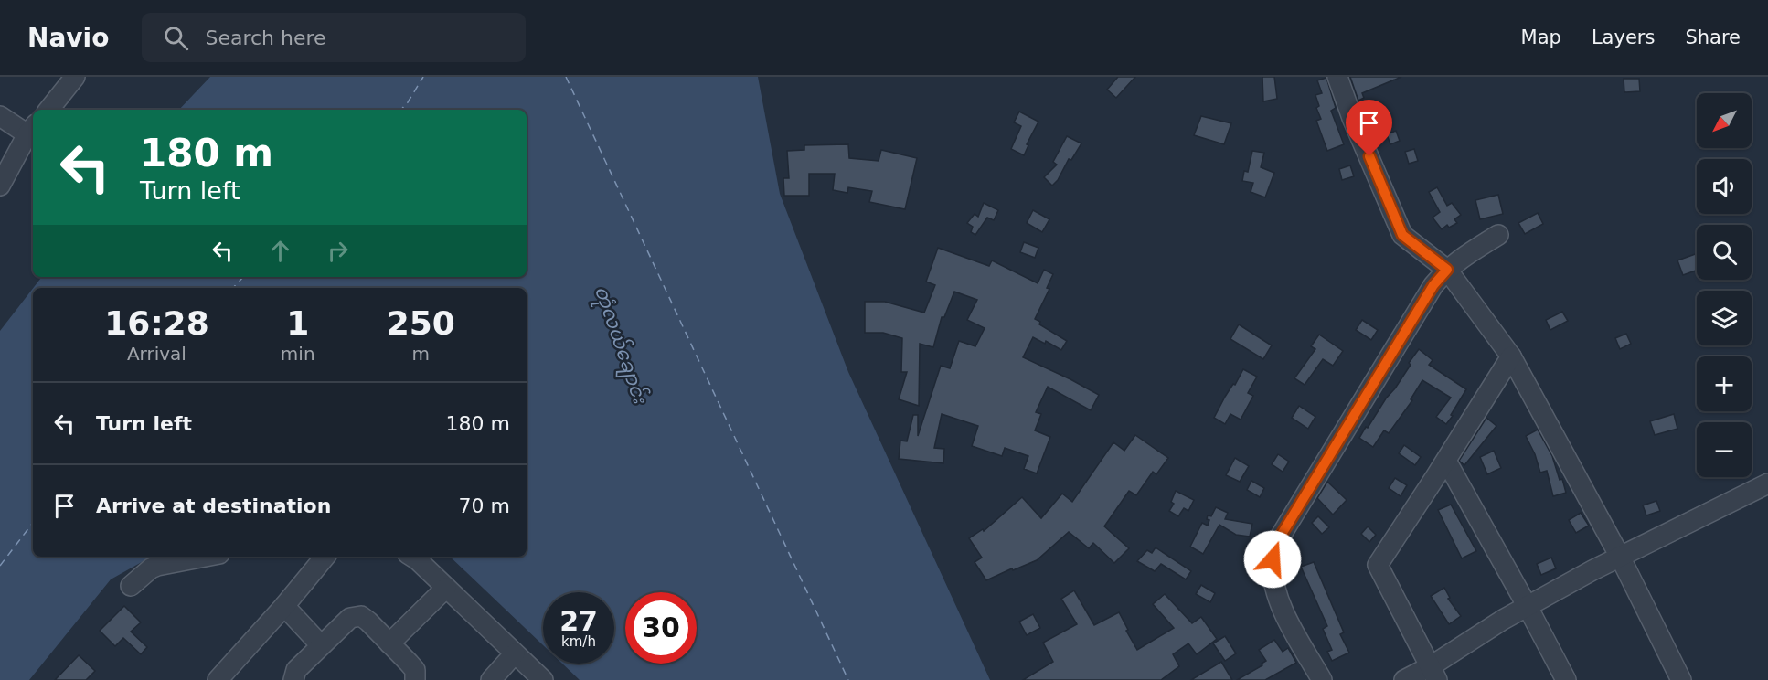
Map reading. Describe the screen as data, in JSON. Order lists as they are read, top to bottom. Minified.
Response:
{"water":["တုံလယ်ချောင်း"],"north":"bottom left","page":{"header":"Navio","search":"Search here","nav":["Map","Layers","Share"],"map_buttons":["+","−"],"turn":["180 m","Turn left"],"eta":["16:28","Arrival","1","min","250","m"],"list":[{"name":"Turn left","value":"180 m"},{"name":"Arrive at destination","value":"70 m"}],"speed":"27 km/h","limit":"30"}}
